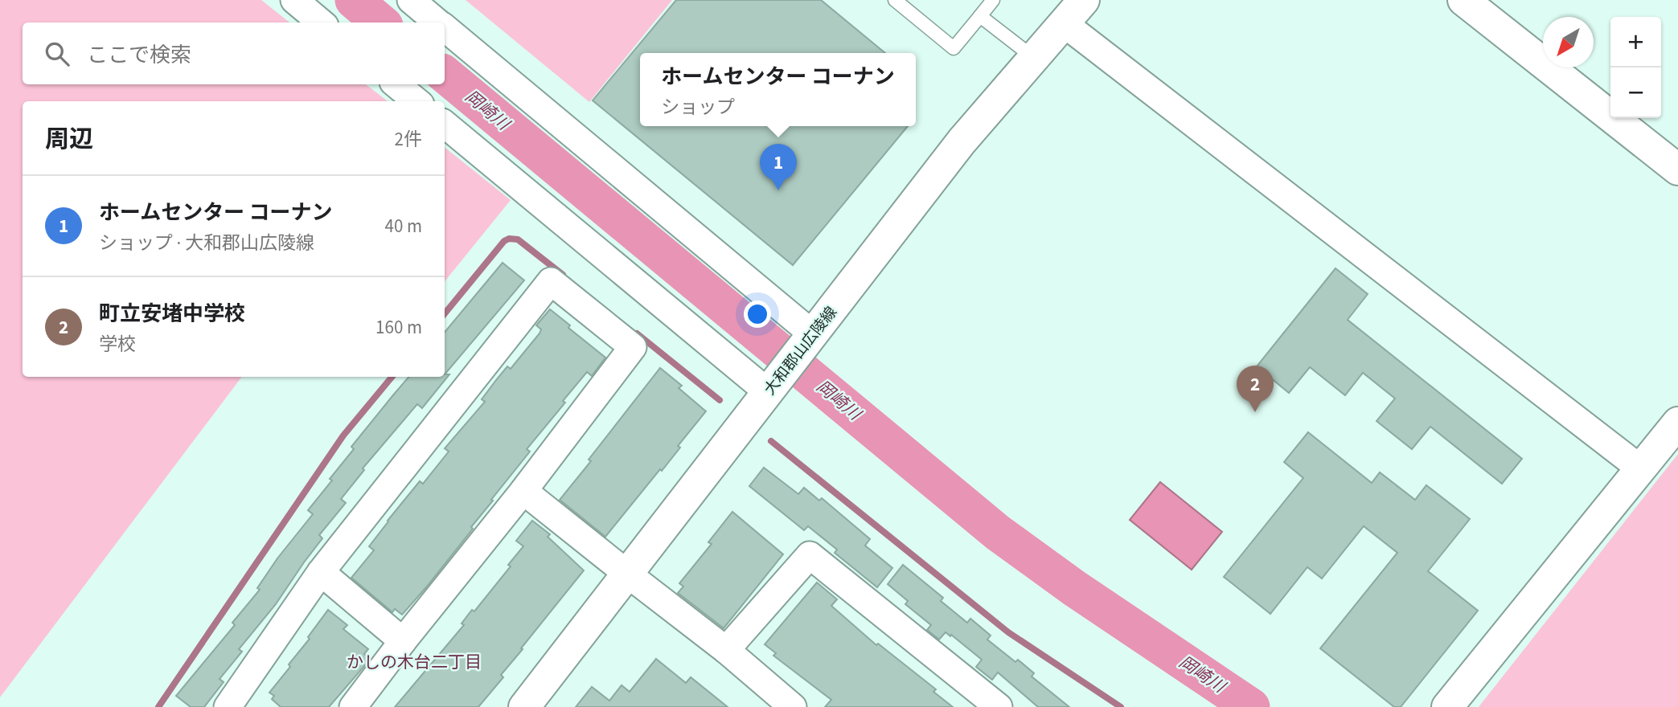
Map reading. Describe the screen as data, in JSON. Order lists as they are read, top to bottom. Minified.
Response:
{"streets":{"main road":["大和郡山広陵線"]},"districts":["かしの木台二丁目"],"water":["岡崎川"],"north":"bottom left","page":{"map_buttons":["+","−"],"search":"ここで検索","popup":["ホームセンター コーナン","ショップ"],"heading":["周辺","2件"],"pins":["1","2"],"list":[{"mark":"1","name":"ホームセンター コーナン","note":"ショップ · 大和郡山広陵線","value":"40 m"},{"mark":"2","name":"町立安堵中学校","note":"学校","value":"160 m"}]}}
